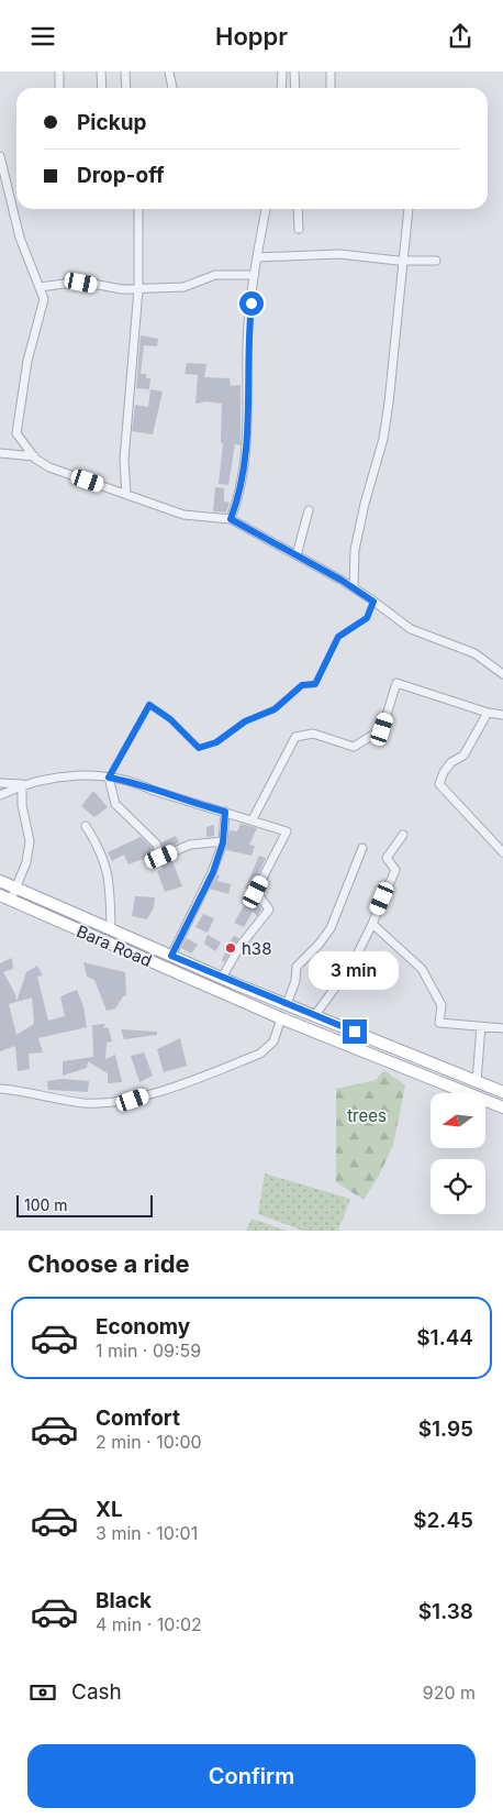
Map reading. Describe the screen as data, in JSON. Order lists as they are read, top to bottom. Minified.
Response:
{"streets":{"main road":["Bara Road"]},"parks":["trees"],"places":["h38"],"scale_bar":"100 m","north":"left","page":{"header":"Hoppr","banner":["Pickup","Drop-off"],"bubble":"3 min","scale":"100 m","heading":"Choose a ride","list":[{"name":"Economy","note":"1 min · 09:59","value":"$1.44"},{"name":"Comfort","note":"2 min · 10:00","value":"$1.95"},{"name":"XL","note":"3 min · 10:01","value":"$2.45"},{"name":"Black","note":"4 min · 10:02","value":"$1.38"}],"pay":["Cash","920 m"],"buttons":"Confirm"}}
